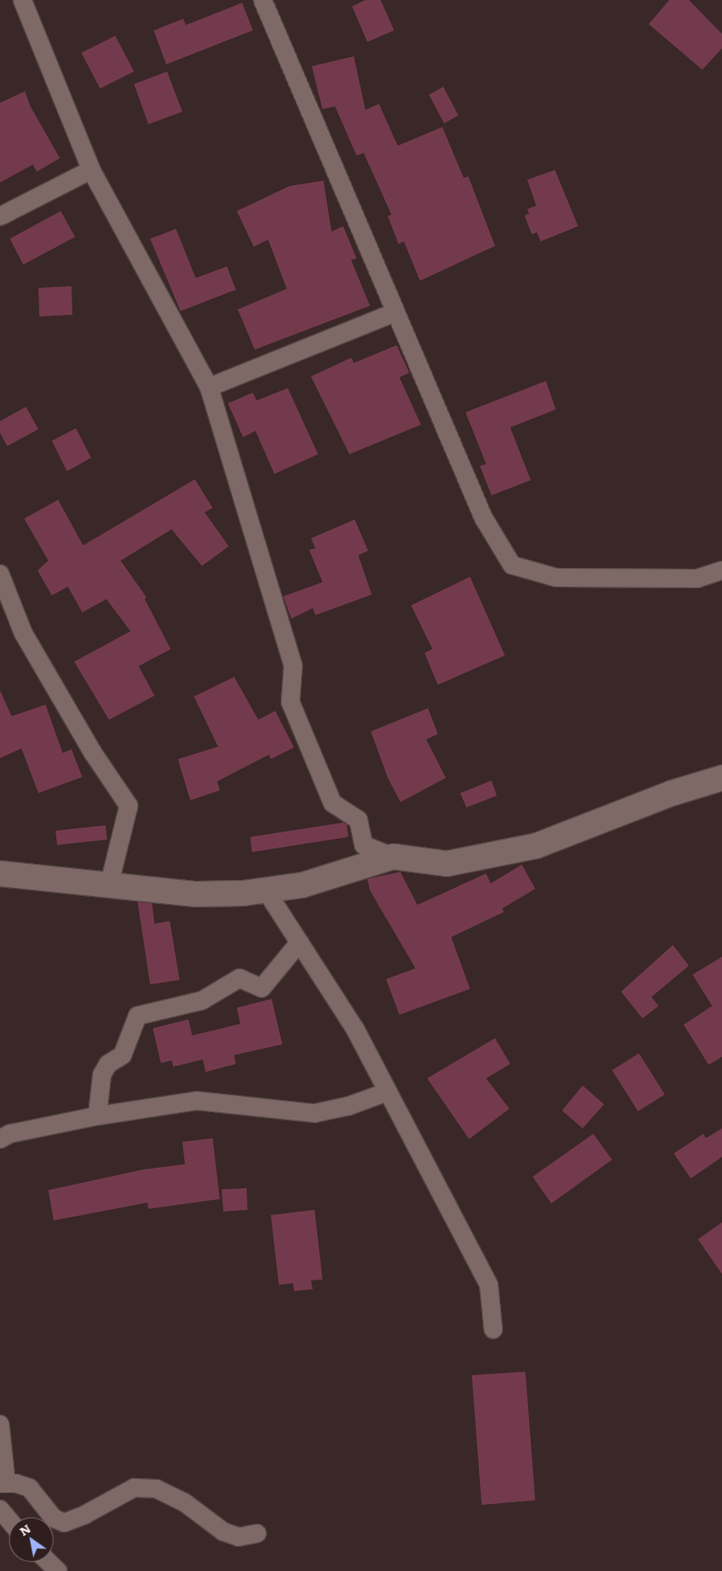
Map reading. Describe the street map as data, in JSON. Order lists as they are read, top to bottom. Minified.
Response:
{"north":"top left"}
